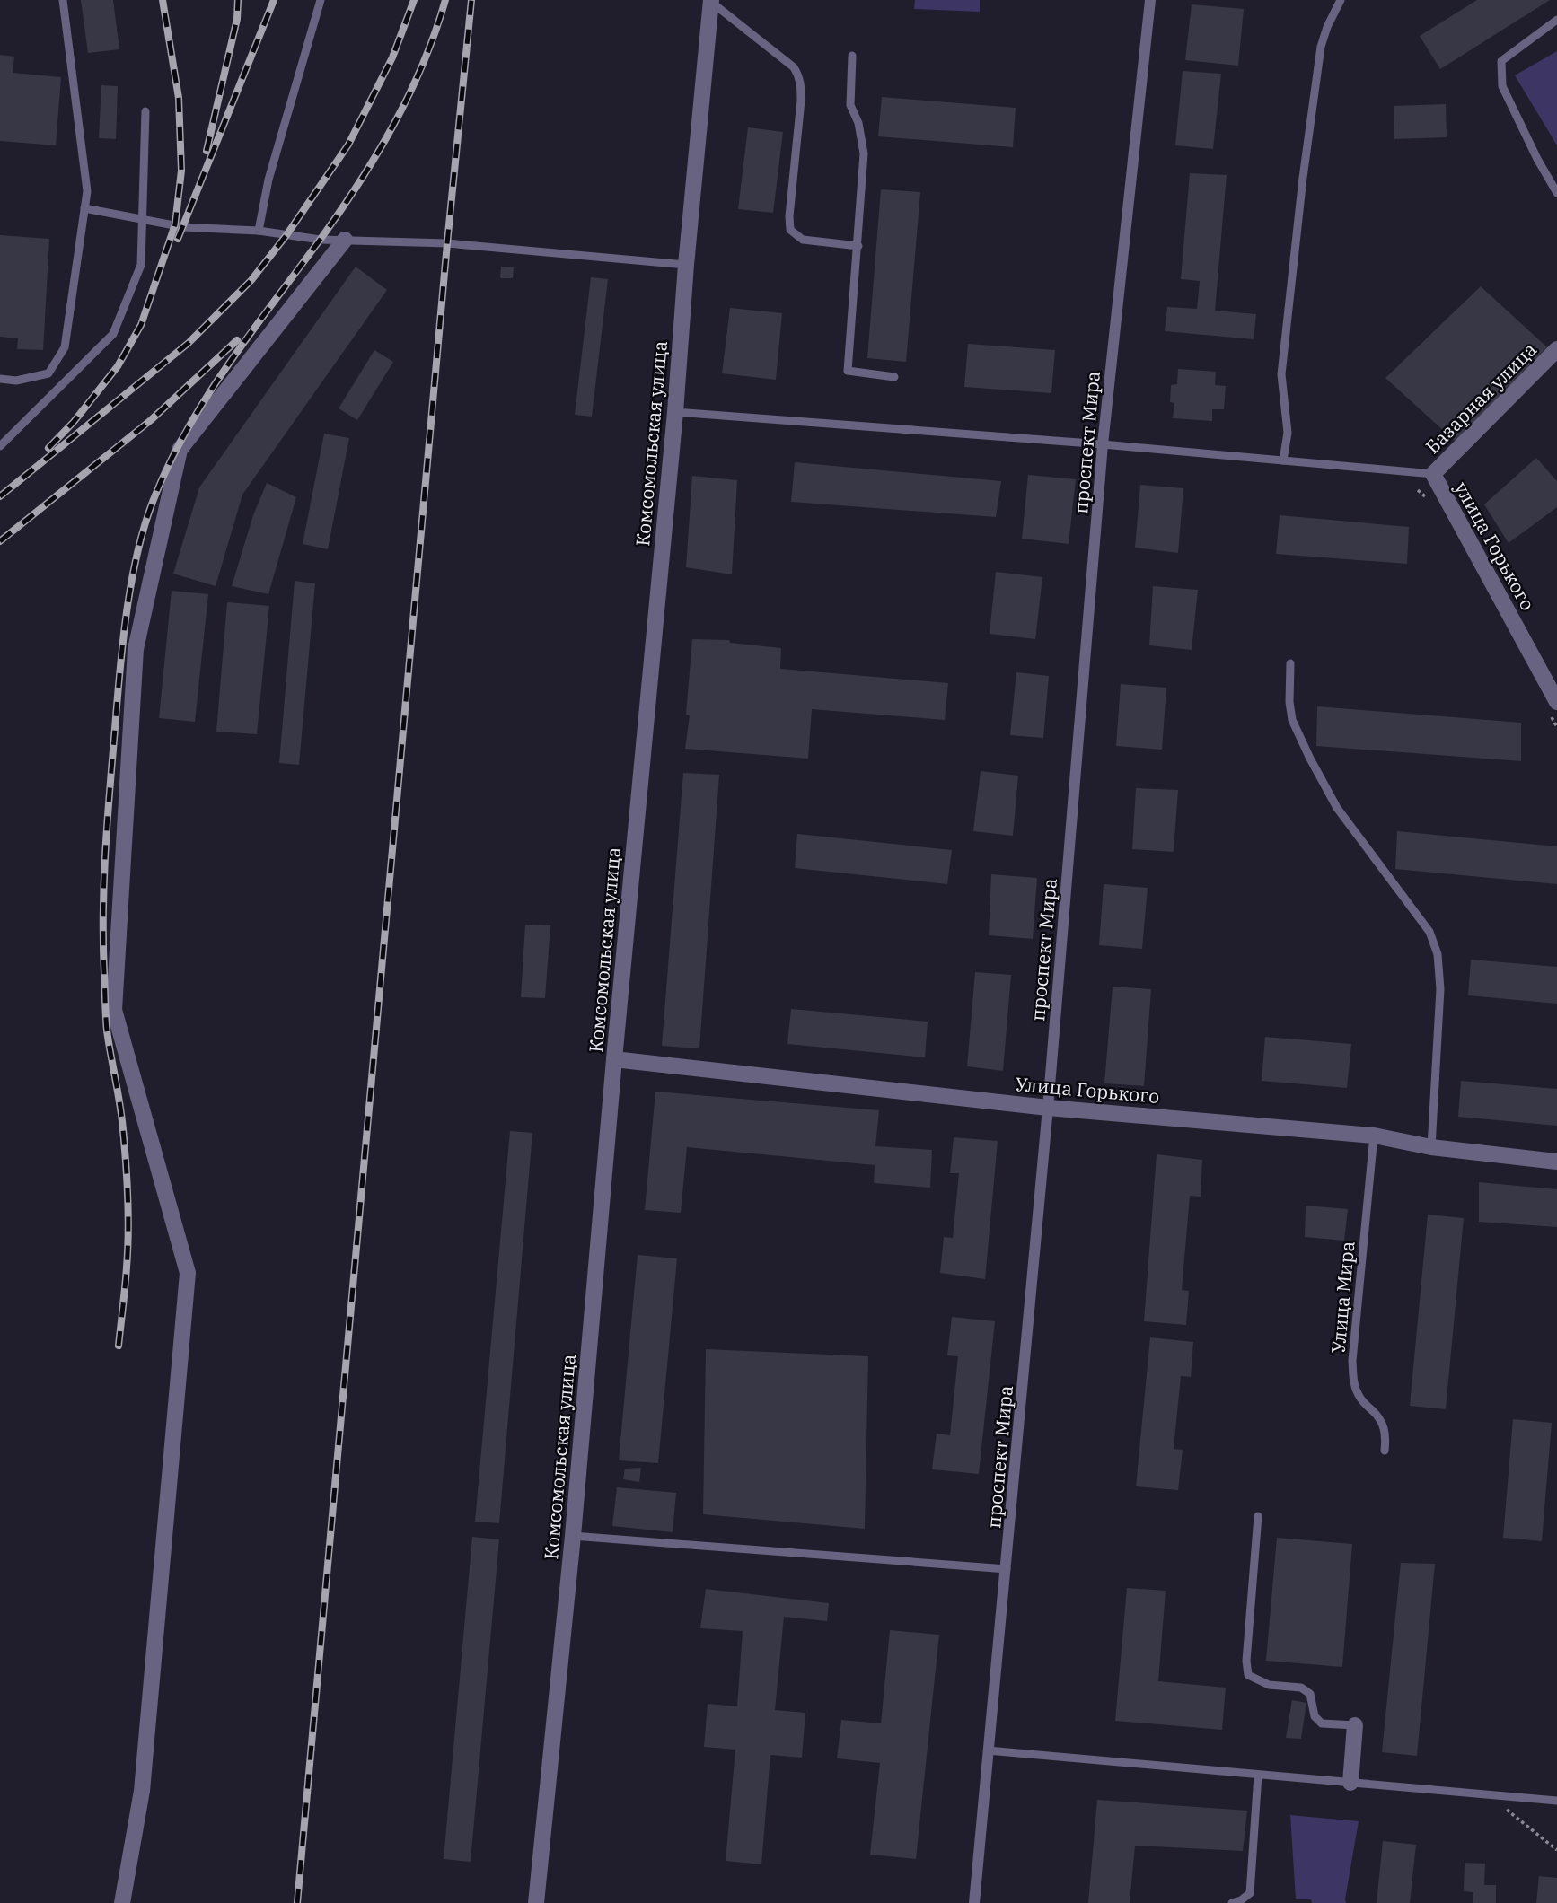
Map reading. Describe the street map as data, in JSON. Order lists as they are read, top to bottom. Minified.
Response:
{"streets":{"street":["Базарная улица","проспект Мира","Комсомольская улица","улица Горького","Улица Горького"],"lane":["Улица Мира"]},"crossings":[["Базарная улица","улица Горького"],["проспект Мира","Улица Горького"],["Комсомольская улица","Улица Горького"],["Улица Горького","Улица Мира"]]}
